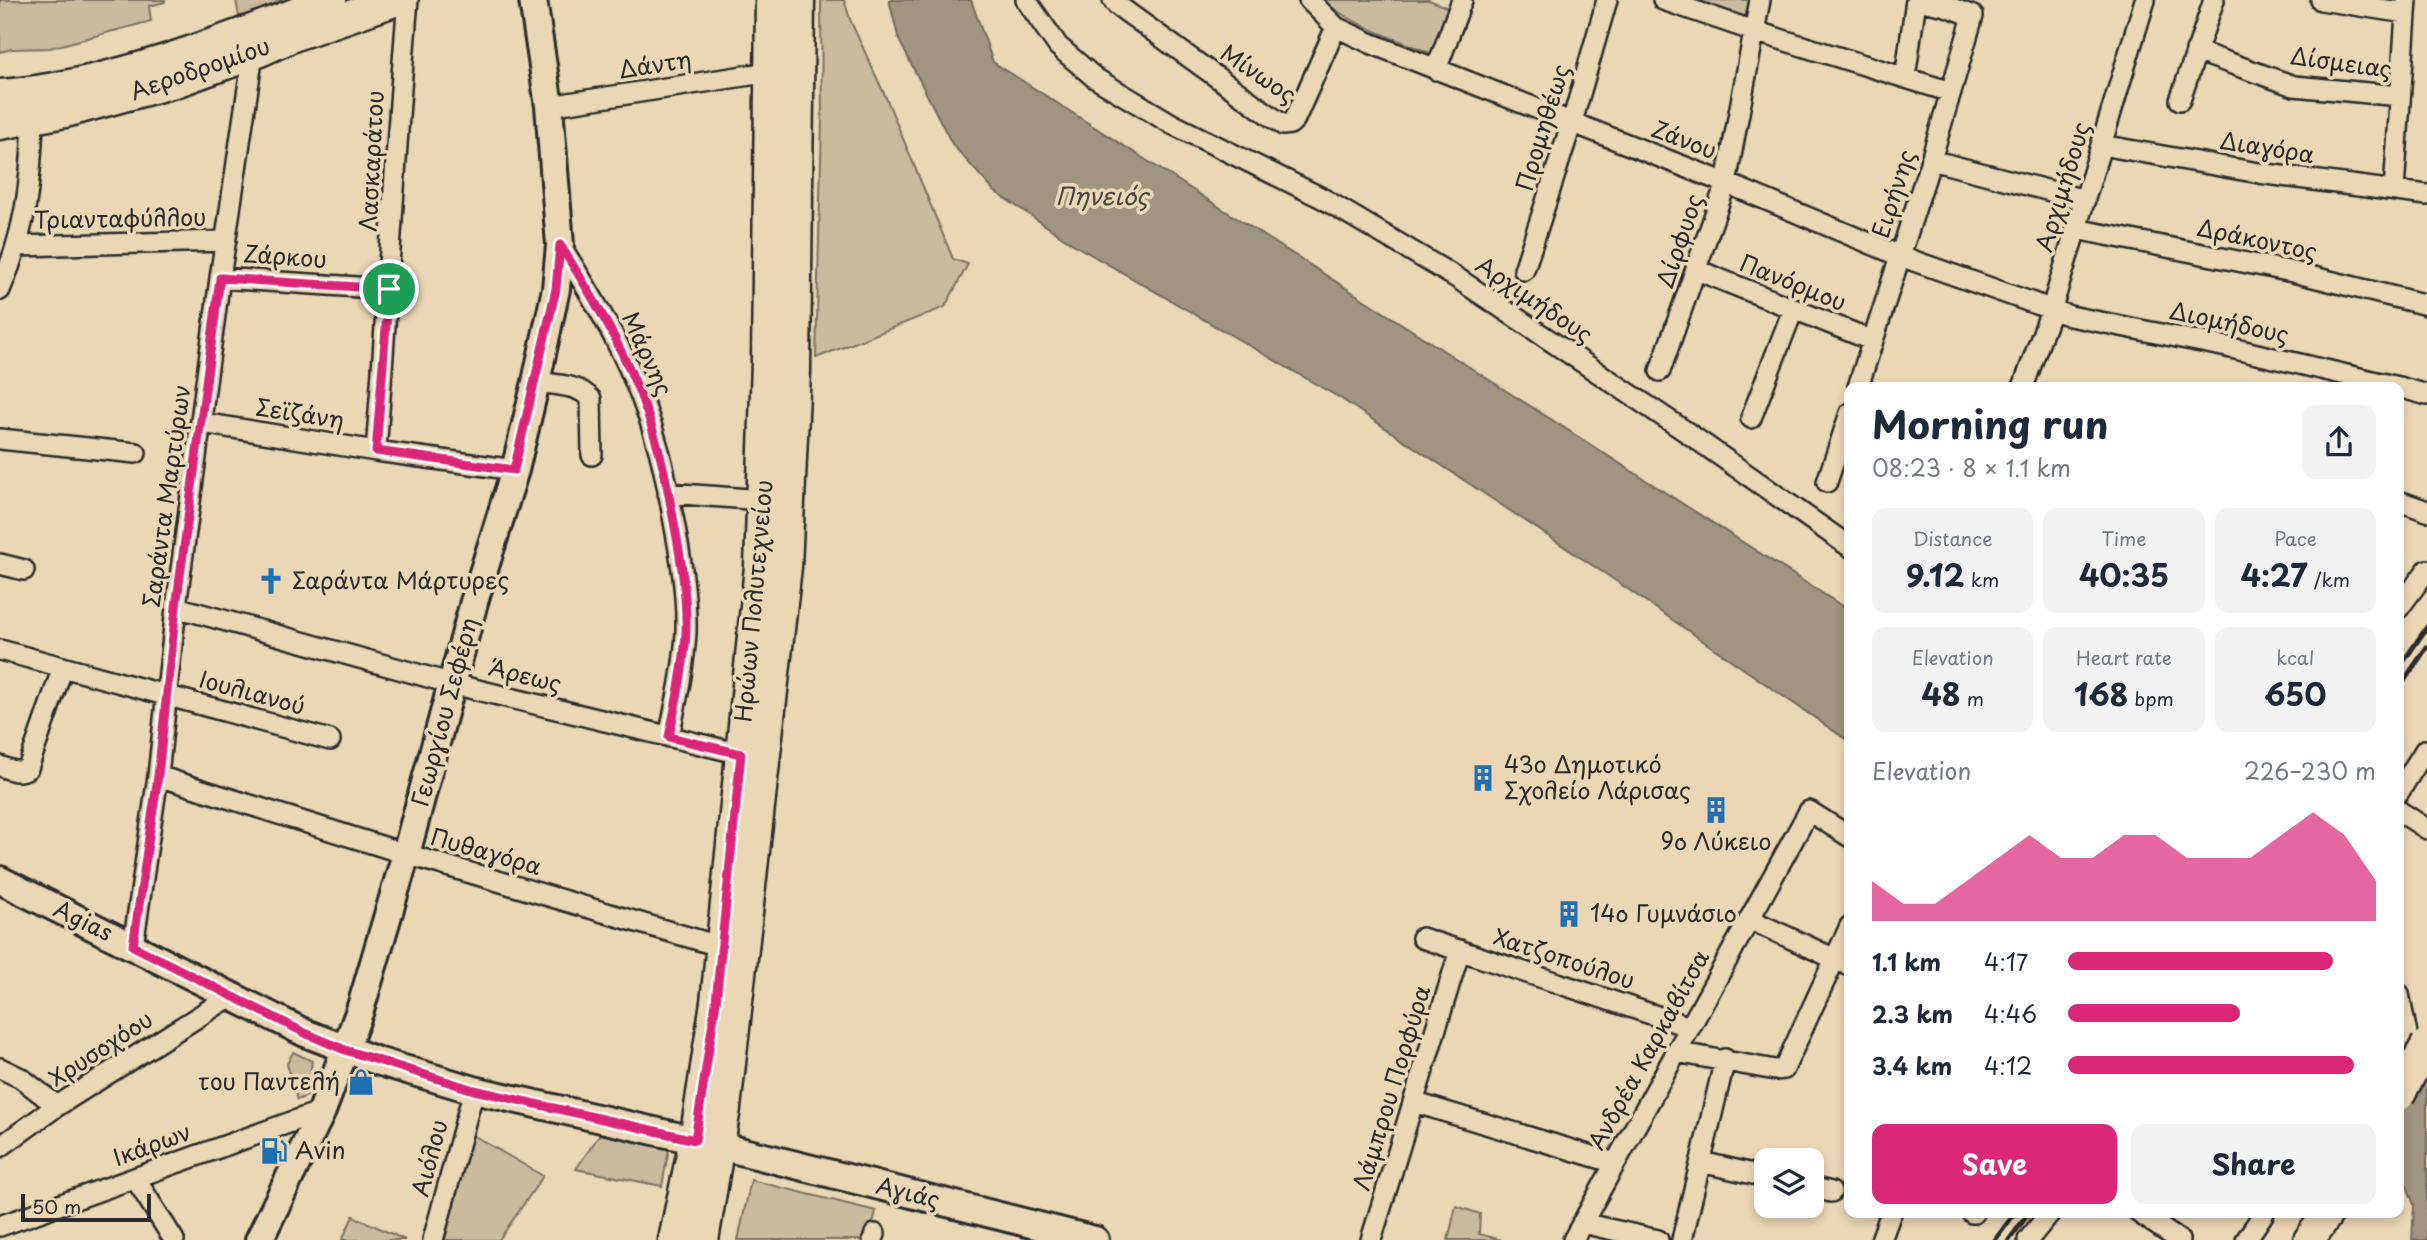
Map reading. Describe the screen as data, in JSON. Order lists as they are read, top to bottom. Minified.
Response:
{"streets":{"main road":["Αεροδρομίου","Ηρώων Πολυτεχνείου"],"street":["Δίσμειας","Δάντη","Μίνωος","Προμηθέως","Ζάνου","Διαγόρα","Λασκαράτου","Αρχιμήδους","Ειρήνης","Τριανταφύλλου","Δράκοντος","Δίρφυος","Ζάρκου","Πανόρμου","Διομήδους","Μάρνης","Σεϊζάνη","Σαράντα Μαρτύρων","Άρεως","Ιουλιανού","Γεωργίου Σεφέρη","Πυθαγόρα","Agias","Χατζοπούλου","Χρυσοχόου","Ανδρέα Καρκαβίτσα","Λάμπρου Πορφύρα","Ικάρων","Αιόλου","Αγιάς"]},"crossings":[["Δάντη","Ηρώων Πολυτεχνείου"],["Δάντη","Γεωργίου Σεφέρη"],["Αεροδρομίου","Σαράντα Μαρτύρων"],["Μίνωος","Ζάνου"],["Προμηθέως","Ζάνου"],["Ζάνου","Αρχιμήδους"],["Ζάνου","Ειρήνης"],["Ζάνου","Δίρφυος"],["Ζάνου","Διομήδους"],["Διαγόρα","Αρχιμήδους"],["Λασκαράτου","Ζάρκου"],["Λασκαράτου","Σεϊζάνη"],["Αρχιμήδους","Δράκοντος"],["Αρχιμήδους","Διομήδους"],["Ειρήνης","Πανόρμου"],["Τριανταφύλλου","Σαράντα Μαρτύρων"],["Δίρφυος","Πανόρμου"],["Ζάρκου","Σαράντα Μαρτύρων"],["Μάρνης","Άρεως"],["Μάρνης","Γεωργίου Σεφέρη"],["Σεϊζάνη","Σαράντα Μαρτύρων"],["Σεϊζάνη","Γεωργίου Σεφέρη"],["Σαράντα Μαρτύρων","Άρεως"],["Σαράντα Μαρτύρων","Ιουλιανού"],["Σαράντα Μαρτύρων","Πυθαγόρα"],["Σαράντα Μαρτύρων","Agias"],["Ηρώων Πολυτεχνείου","Άρεως"],["Ηρώων Πολυτεχνείου","Πυθαγόρα"],["Ηρώων Πολυτεχνείου","Agias"],["Ηρώων Πολυτεχνείου","Αγιάς"],["Άρεως","Γεωργίου Σεφέρη"],["Γεωργίου Σεφέρη","Πυθαγόρα"],["Γεωργίου Σεφέρη","Agias"],["Γεωργίου Σεφέρη","Ικάρων"],["Agias","Χρυσοχόου"],["Agias","Αιόλου"],["Agias","Αγιάς"],["Χατζοπούλου","Ανδρέα Καρκαβίτσα"],["Χατζοπούλου","Λάμπρου Πορφύρα"]],"water":["Πηνειός"],"places":{"church":["Σαράντα Μάρτυρες"],"building":["43ο Δημοτικό Σχολείο Λάρισας","9ο Λύκειο","14ο Γυμνάσιο"],"shop":["του Παντελή"],"fuel station":["Avin"]},"scale_bar":"50 m","page":{"heading":["Morning run","08:23 · 8 × 1.1 km"],"stats":[["Distance","9.12 km"],["Time","40:35"],["Pace","4:27 /km"],["Elevation","48 m"],["Heart rate","168 bpm"],["kcal","650"]],"chart":["Elevation","226–230 m"],"list":[{"name":"1.1 km","note":"4:17"},{"name":"2.3 km","note":"4:46"},{"name":"3.4 km","note":"4:12"}],"buttons":["Save","Share"],"scale":"50 m"}}
